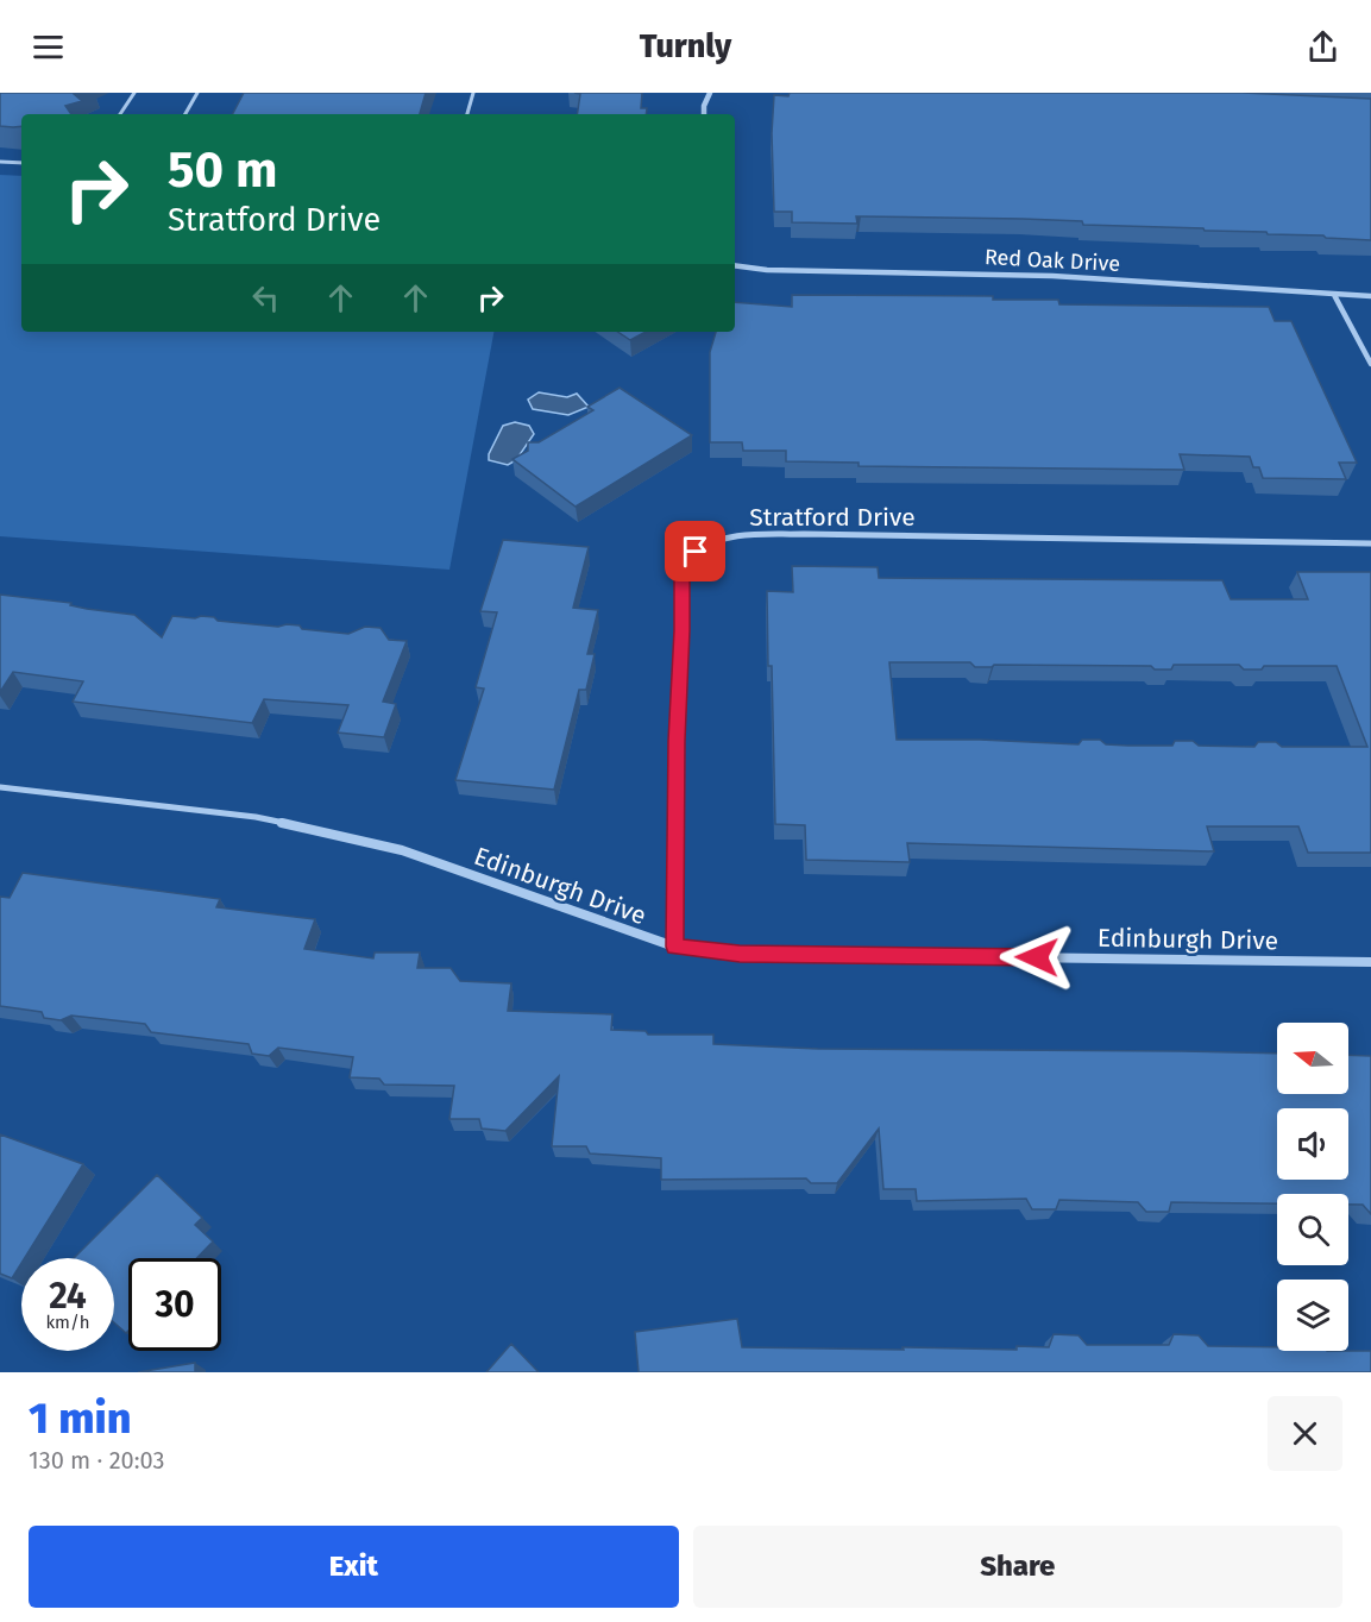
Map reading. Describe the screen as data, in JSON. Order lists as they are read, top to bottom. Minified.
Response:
{"streets":{"street":["Red Oak Drive","Stratford Drive","Edinburgh Drive"]},"crossings":[["Stratford Drive","Edinburgh Drive"]],"north":"left","page":{"header":"Turnly","turn":["50 m","Stratford Drive"],"speed":"24 km/h","limit":"30","heading":["1 min","130 m · 20:03"],"buttons":["Exit","Share"]}}
